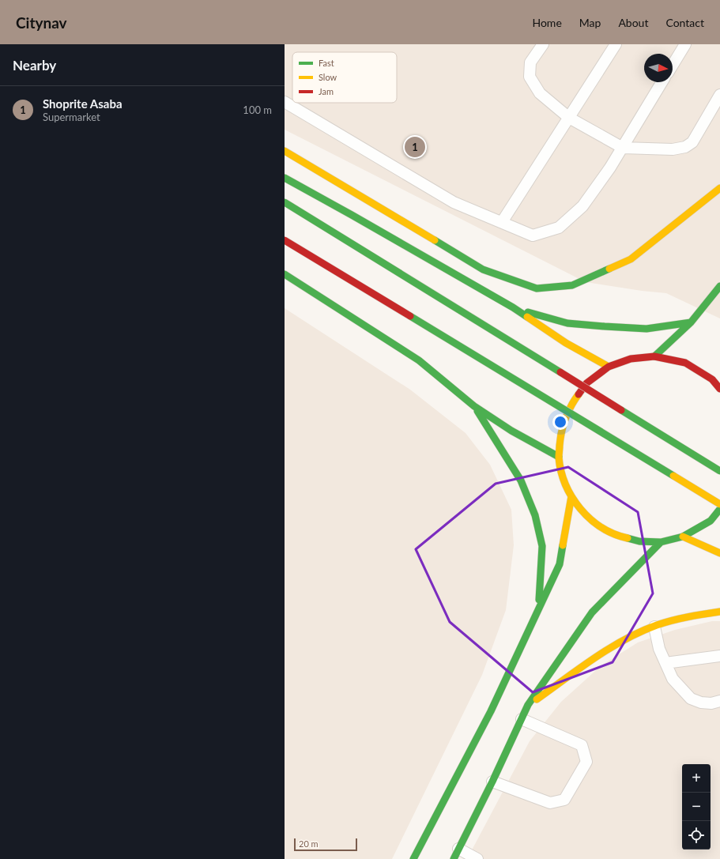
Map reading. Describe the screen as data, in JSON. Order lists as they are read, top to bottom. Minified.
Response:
{"legend":["Fast","Slow","Jam"],"scale_bar":"20 m","north":"right","page":{"header":"Citynav","nav":["Home","Map","About","Contact"],"heading":"Nearby","list":[{"mark":"1","name":"Shoprite Asaba","note":"Supermarket","value":"100 m"}],"pins":"1","map_buttons":["+","−"],"scale":"20 m"}}
